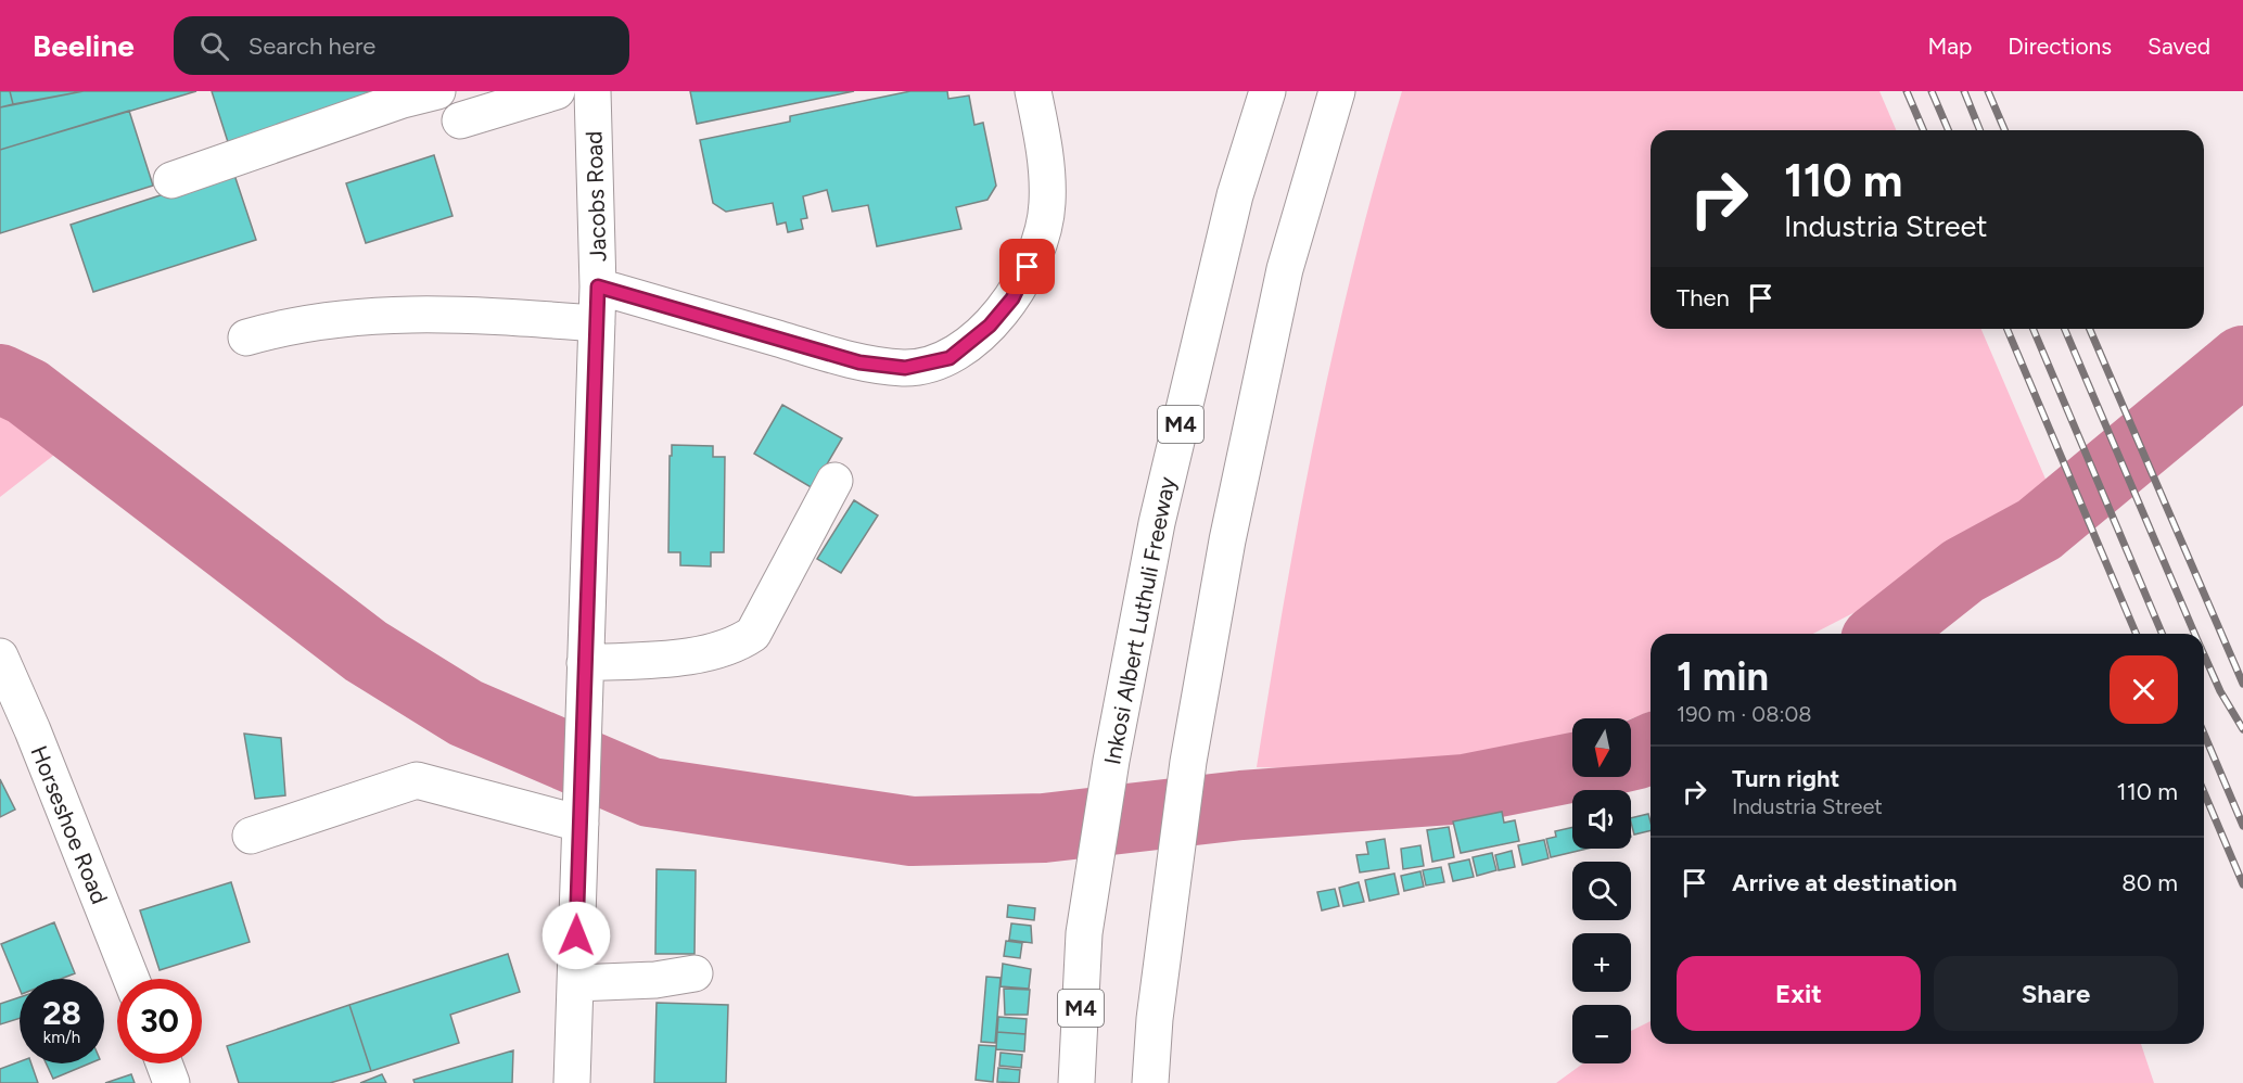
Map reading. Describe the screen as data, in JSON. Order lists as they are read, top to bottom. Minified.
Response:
{"streets":{"main road":["Jacobs Road","M4","Inkosi Albert Luthuli Freeway","Horseshoe Road"]},"north":"bottom","page":{"header":"Beeline","search":"Search here","nav":["Map","Directions","Saved"],"turn":["110 m","Industria Street"],"then":"Then","heading":["1 min","190 m · 08:08"],"map_buttons":["+","−"],"list":[{"name":"Turn right","note":"Industria Street","value":"110 m"},{"name":"Arrive at destination","value":"80 m"}],"buttons":["Exit","Share"],"speed":"28 km/h","limit":"30"}}
